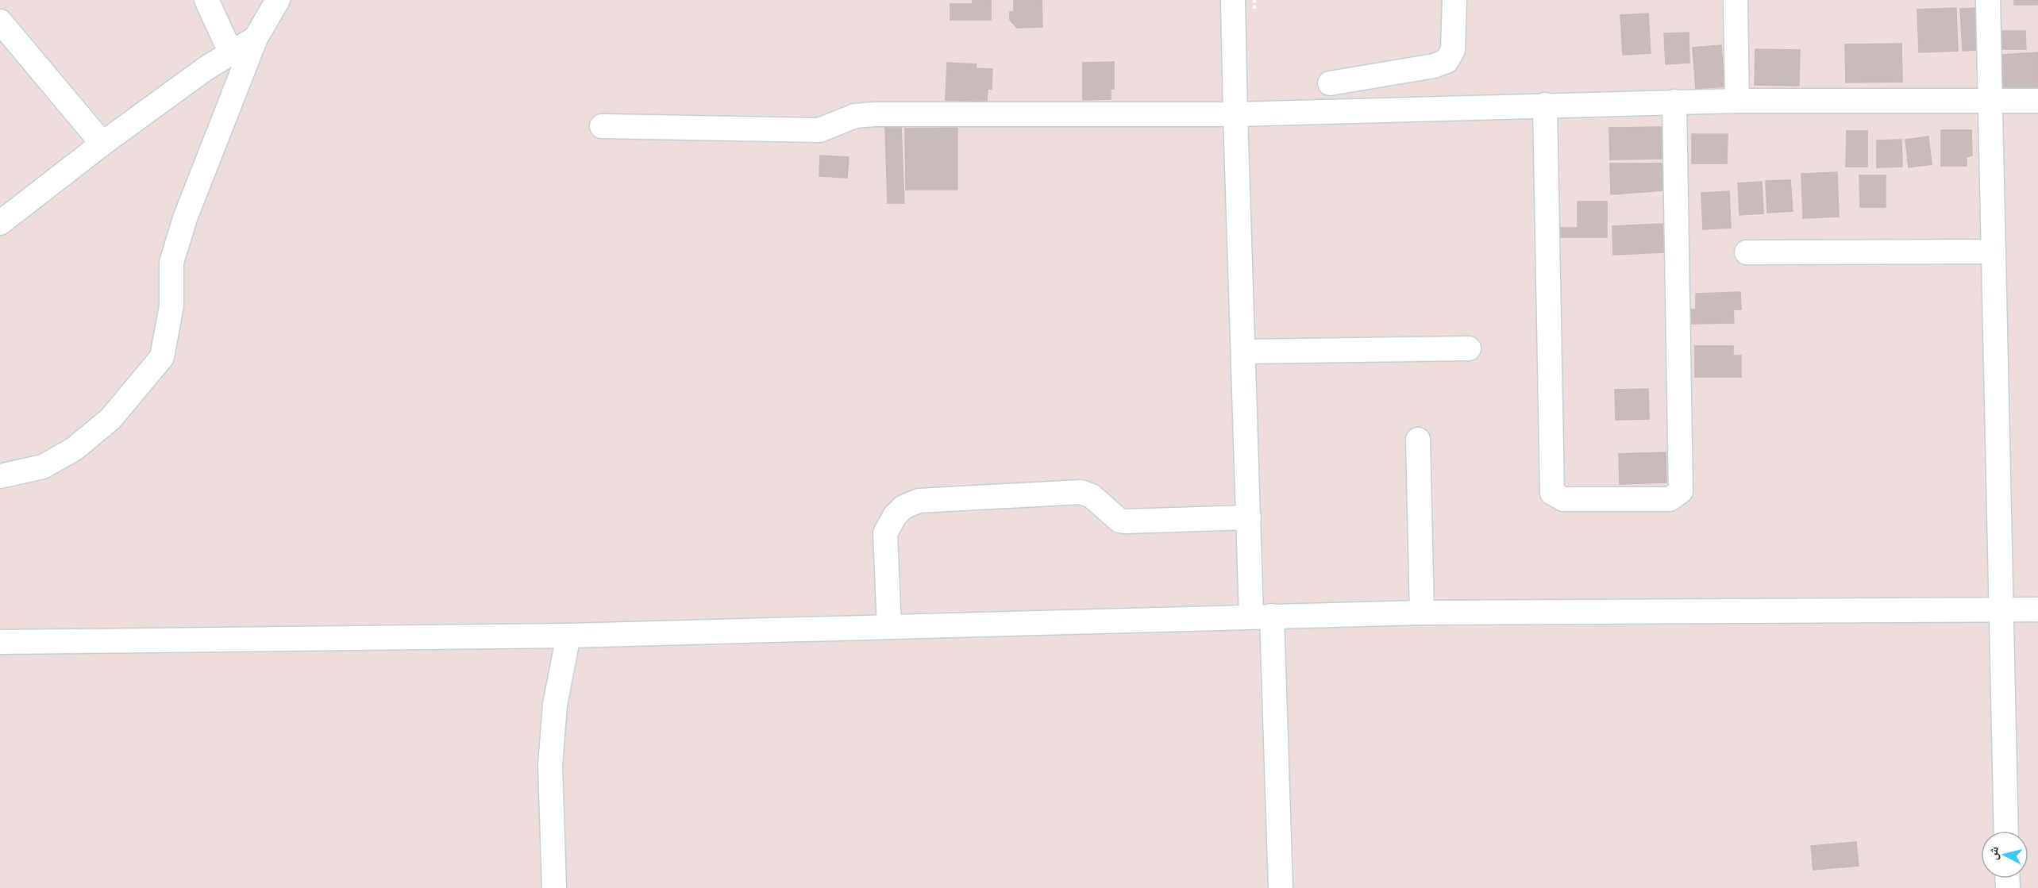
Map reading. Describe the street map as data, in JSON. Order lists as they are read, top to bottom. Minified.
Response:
{"north":"left"}
